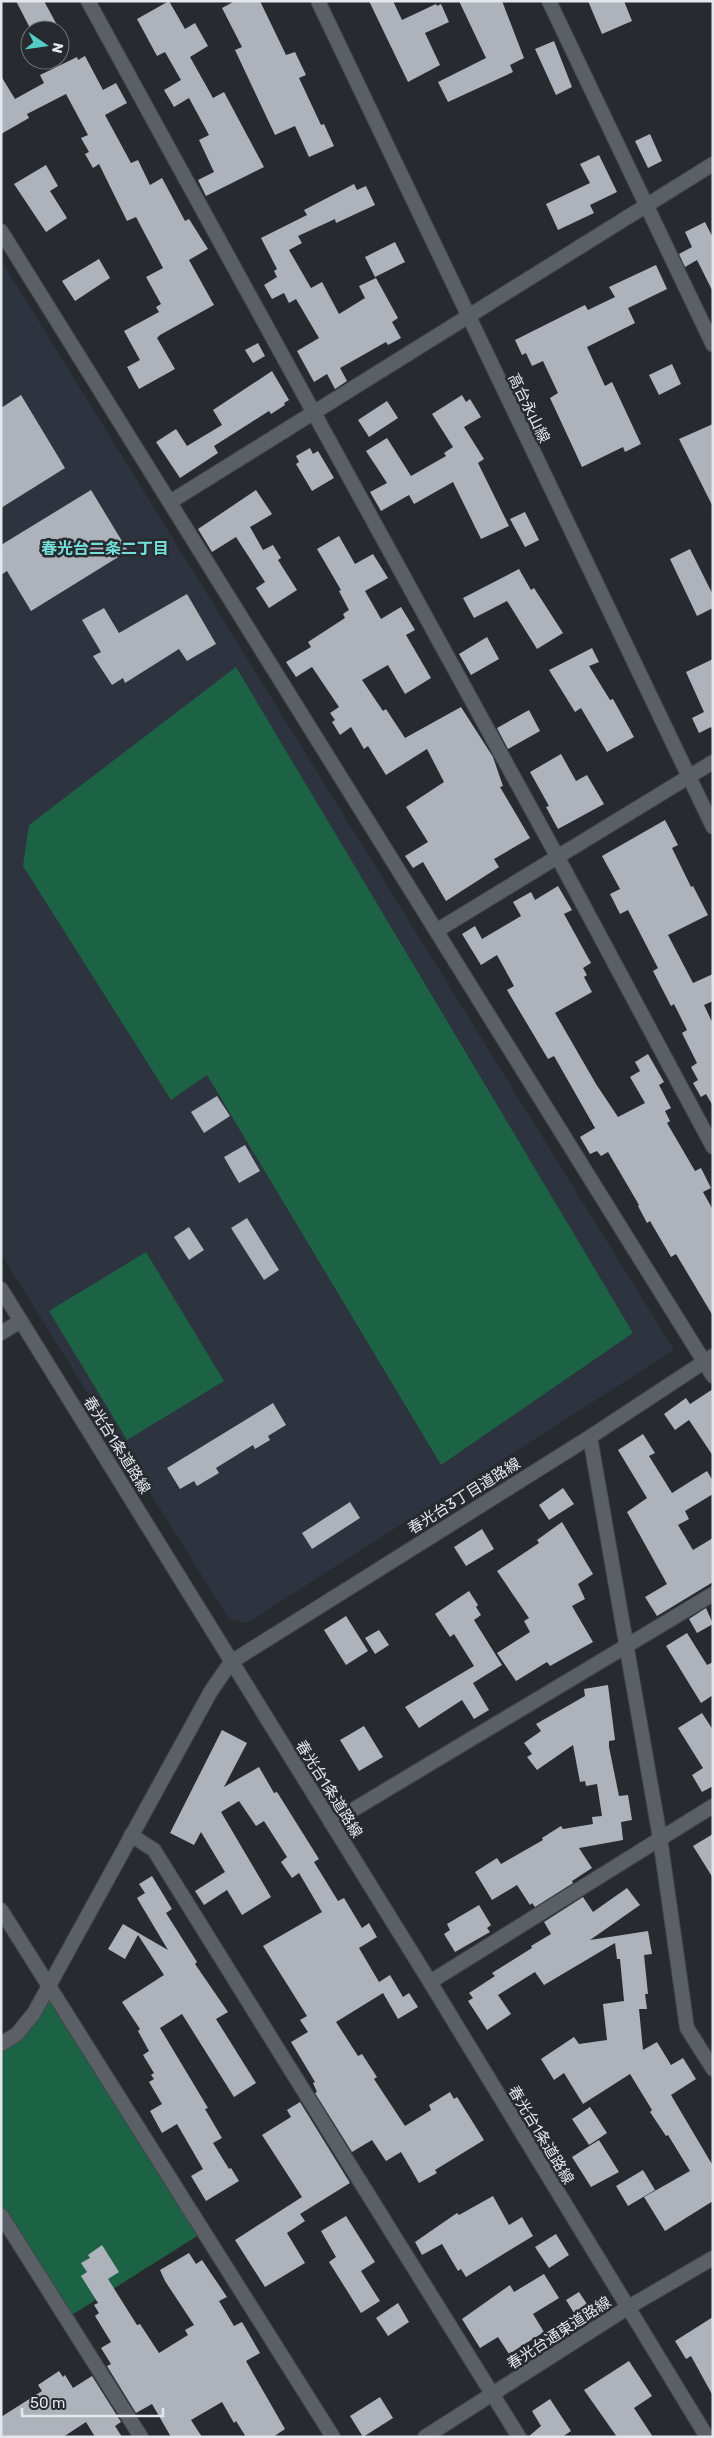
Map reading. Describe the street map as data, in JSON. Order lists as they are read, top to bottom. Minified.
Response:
{"streets":{"street":["高台永山線","春光台1条道路線","春光台3丁目道路線","春光台通東道路線"]},"crossings":[["春光台1条道路線","春光台3丁目道路線"],["春光台1条道路線","春光台通東道路線"]],"districts":["春光台二条二丁目"],"scale_bar":"50 m","north":"right"}
